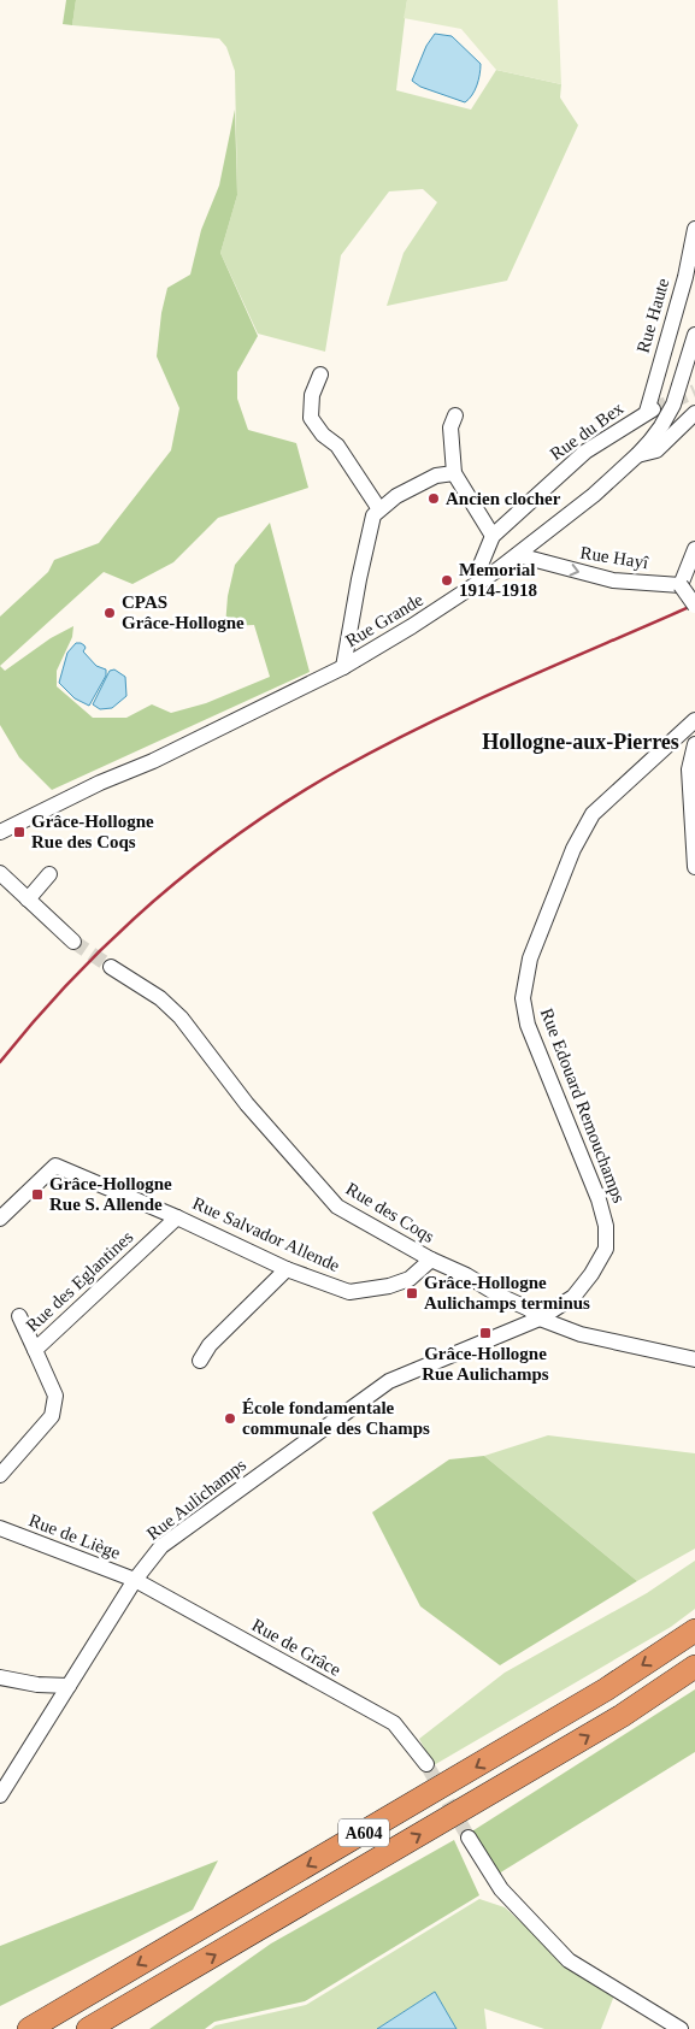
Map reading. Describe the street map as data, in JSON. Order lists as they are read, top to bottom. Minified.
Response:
{"streets":{"highway":["A604"],"street":["Rue Haute","Rue du Bex","Rue Hayî","Rue Grande","Rue Edouard Remouchamps","Rue des Coqs","Rue Salvador Allende","Rue des Eglantines","Rue Aulichamps","Rue de Liège","Rue de Grâce"]},"crossings":[["Rue Haute","Rue du Bex"],["Rue Hayî","Rue Grande"],["Rue Edouard Remouchamps","Rue des Coqs"],["Rue Edouard Remouchamps","Rue Aulichamps"],["Rue des Coqs","Rue Salvador Allende"],["Rue des Coqs","Rue Aulichamps"],["Rue Salvador Allende","Rue des Eglantines"],["Rue Aulichamps","Rue de Liège"],["Rue Aulichamps","Rue de Grâce"],["Rue de Liège","Rue de Grâce"]],"one_way":["Rue Hayî"],"districts":["Hollogne-aux-Pierres"],"places":{"other":["Ancien clocher","Memorial 1914-1918","CPAS Grâce-Hollogne","École fondamentale communale des Champs"],"transit":["Grâce-Hollogne Rue des Coqs","Grâce-Hollogne Rue S. Allende","Grâce-Hollogne Aulichamps terminus","Grâce-Hollogne Rue Aulichamps"]}}
